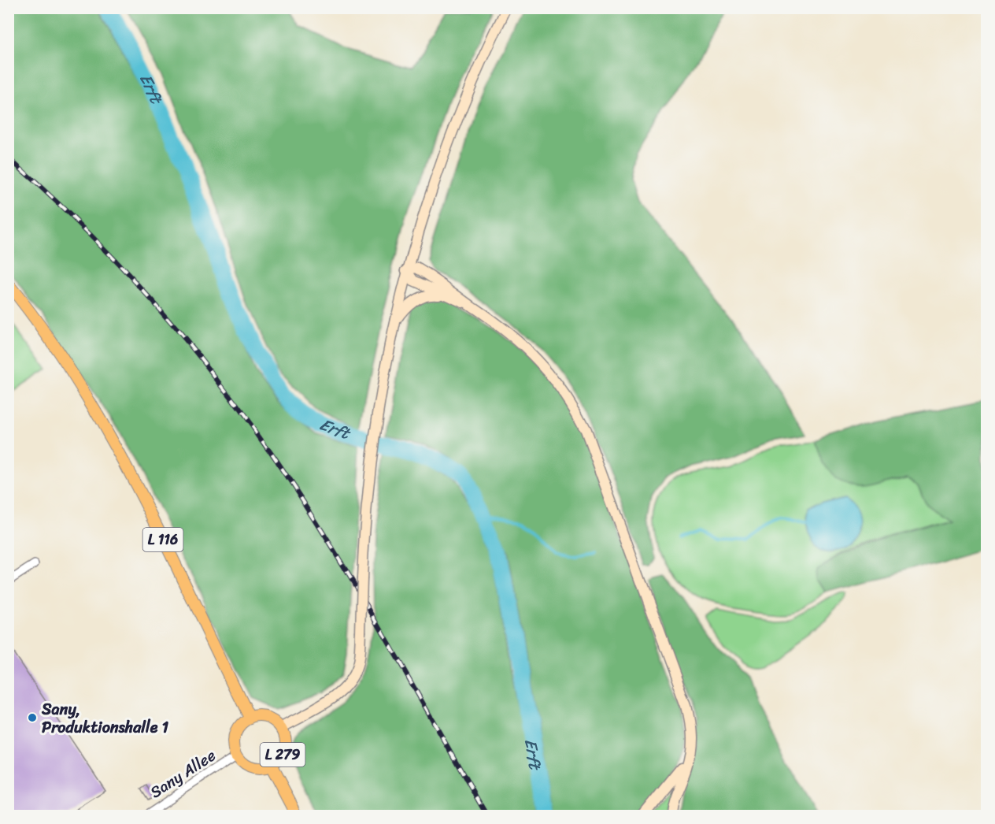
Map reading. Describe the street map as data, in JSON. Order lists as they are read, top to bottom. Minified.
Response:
{"streets":{"main road":["L 116","L 279"],"street":["Sany Allee"]},"crossings":[["L 116","L 279"],["L 116","Sany Allee"],["L 279","Sany Allee"]],"water":["Erft"],"places":["Sany, Produktionshalle 1"]}
